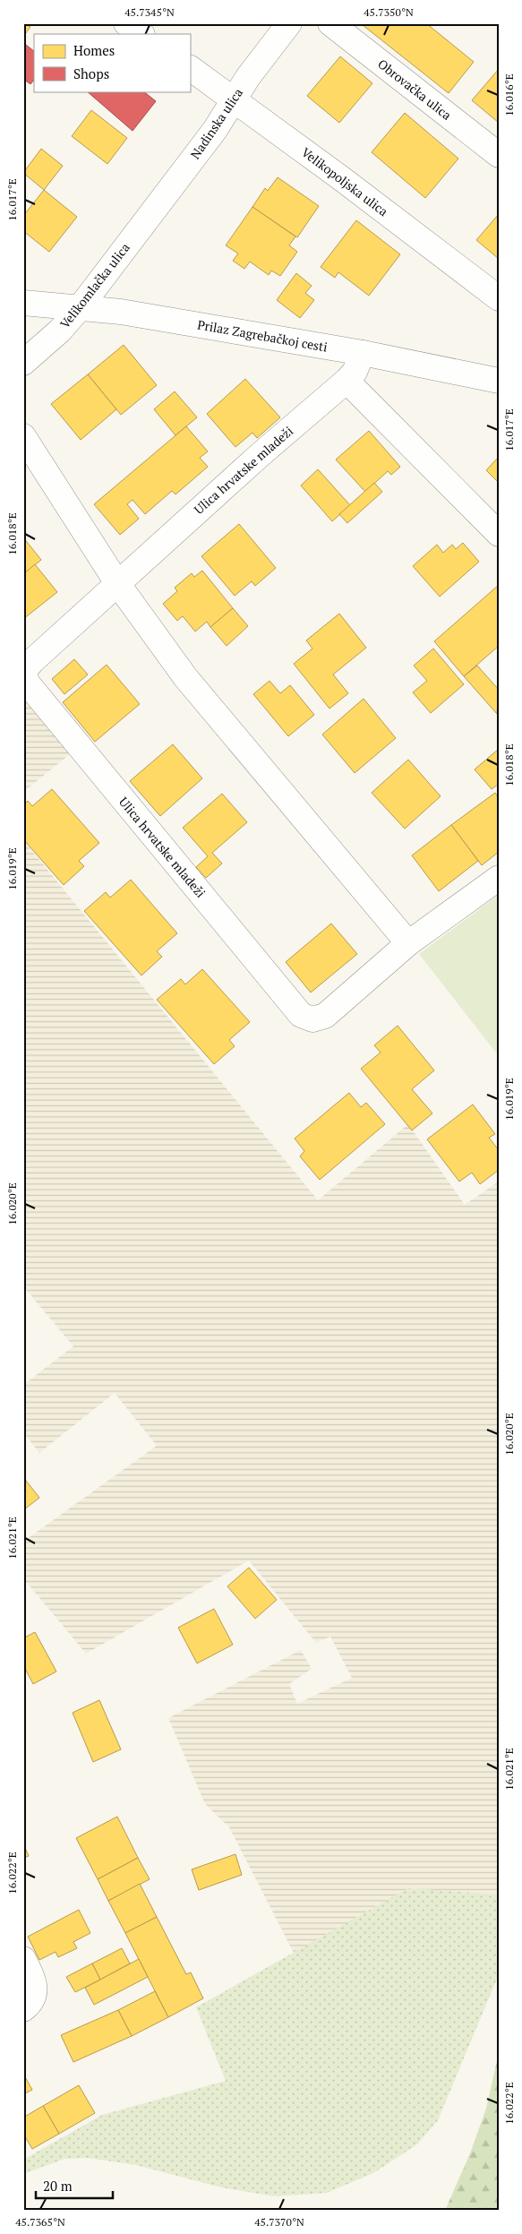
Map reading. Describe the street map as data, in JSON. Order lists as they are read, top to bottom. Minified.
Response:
{"streets":{"street":["Obrovačka ulica","Nadinska ulica","Velikopoljska ulica","Velikomlačka ulica","Prilaz Zagrebačkoj cesti","Ulica hrvatske mladeži"]},"crossings":[["Nadinska ulica","Velikopoljska ulica"],["Nadinska ulica","Velikomlačka ulica"],["Velikomlačka ulica","Prilaz Zagrebačkoj cesti"],["Prilaz Zagrebačkoj cesti","Ulica hrvatske mladeži"]],"legend":["Homes","Shops"],"scale_bar":"20 m","coordinates":["45.7345°N","45.7350°N","16.016°E","16.017°E","16.018°E","16.019°E","16.020°E","16.021°E","16.022°E","45.7365°N","45.7370°N"]}
